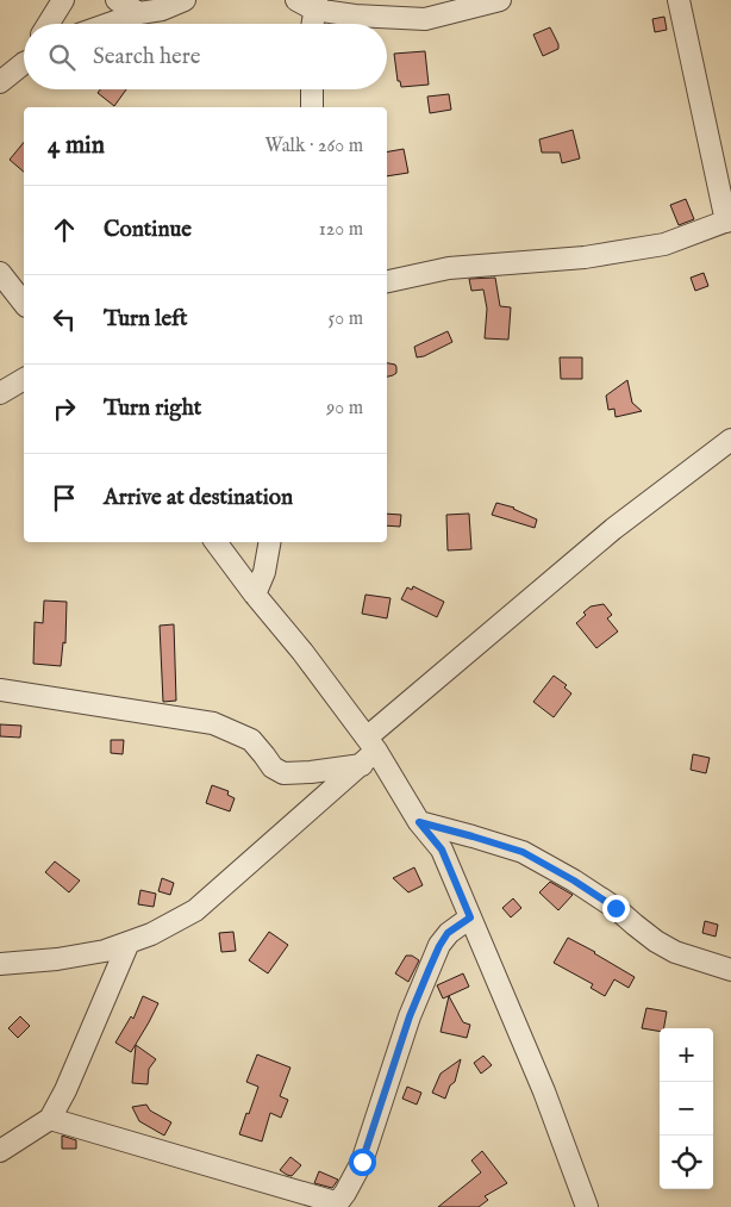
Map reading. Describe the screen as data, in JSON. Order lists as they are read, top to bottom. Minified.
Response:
{"page":{"search":"Search here","heading":["4 min","Walk · 260 m"],"list":[["Continue","120 m"],["Turn left","50 m"],["Turn right","90 m"],"Arrive at destination"],"map_buttons":["+","−"]}}
